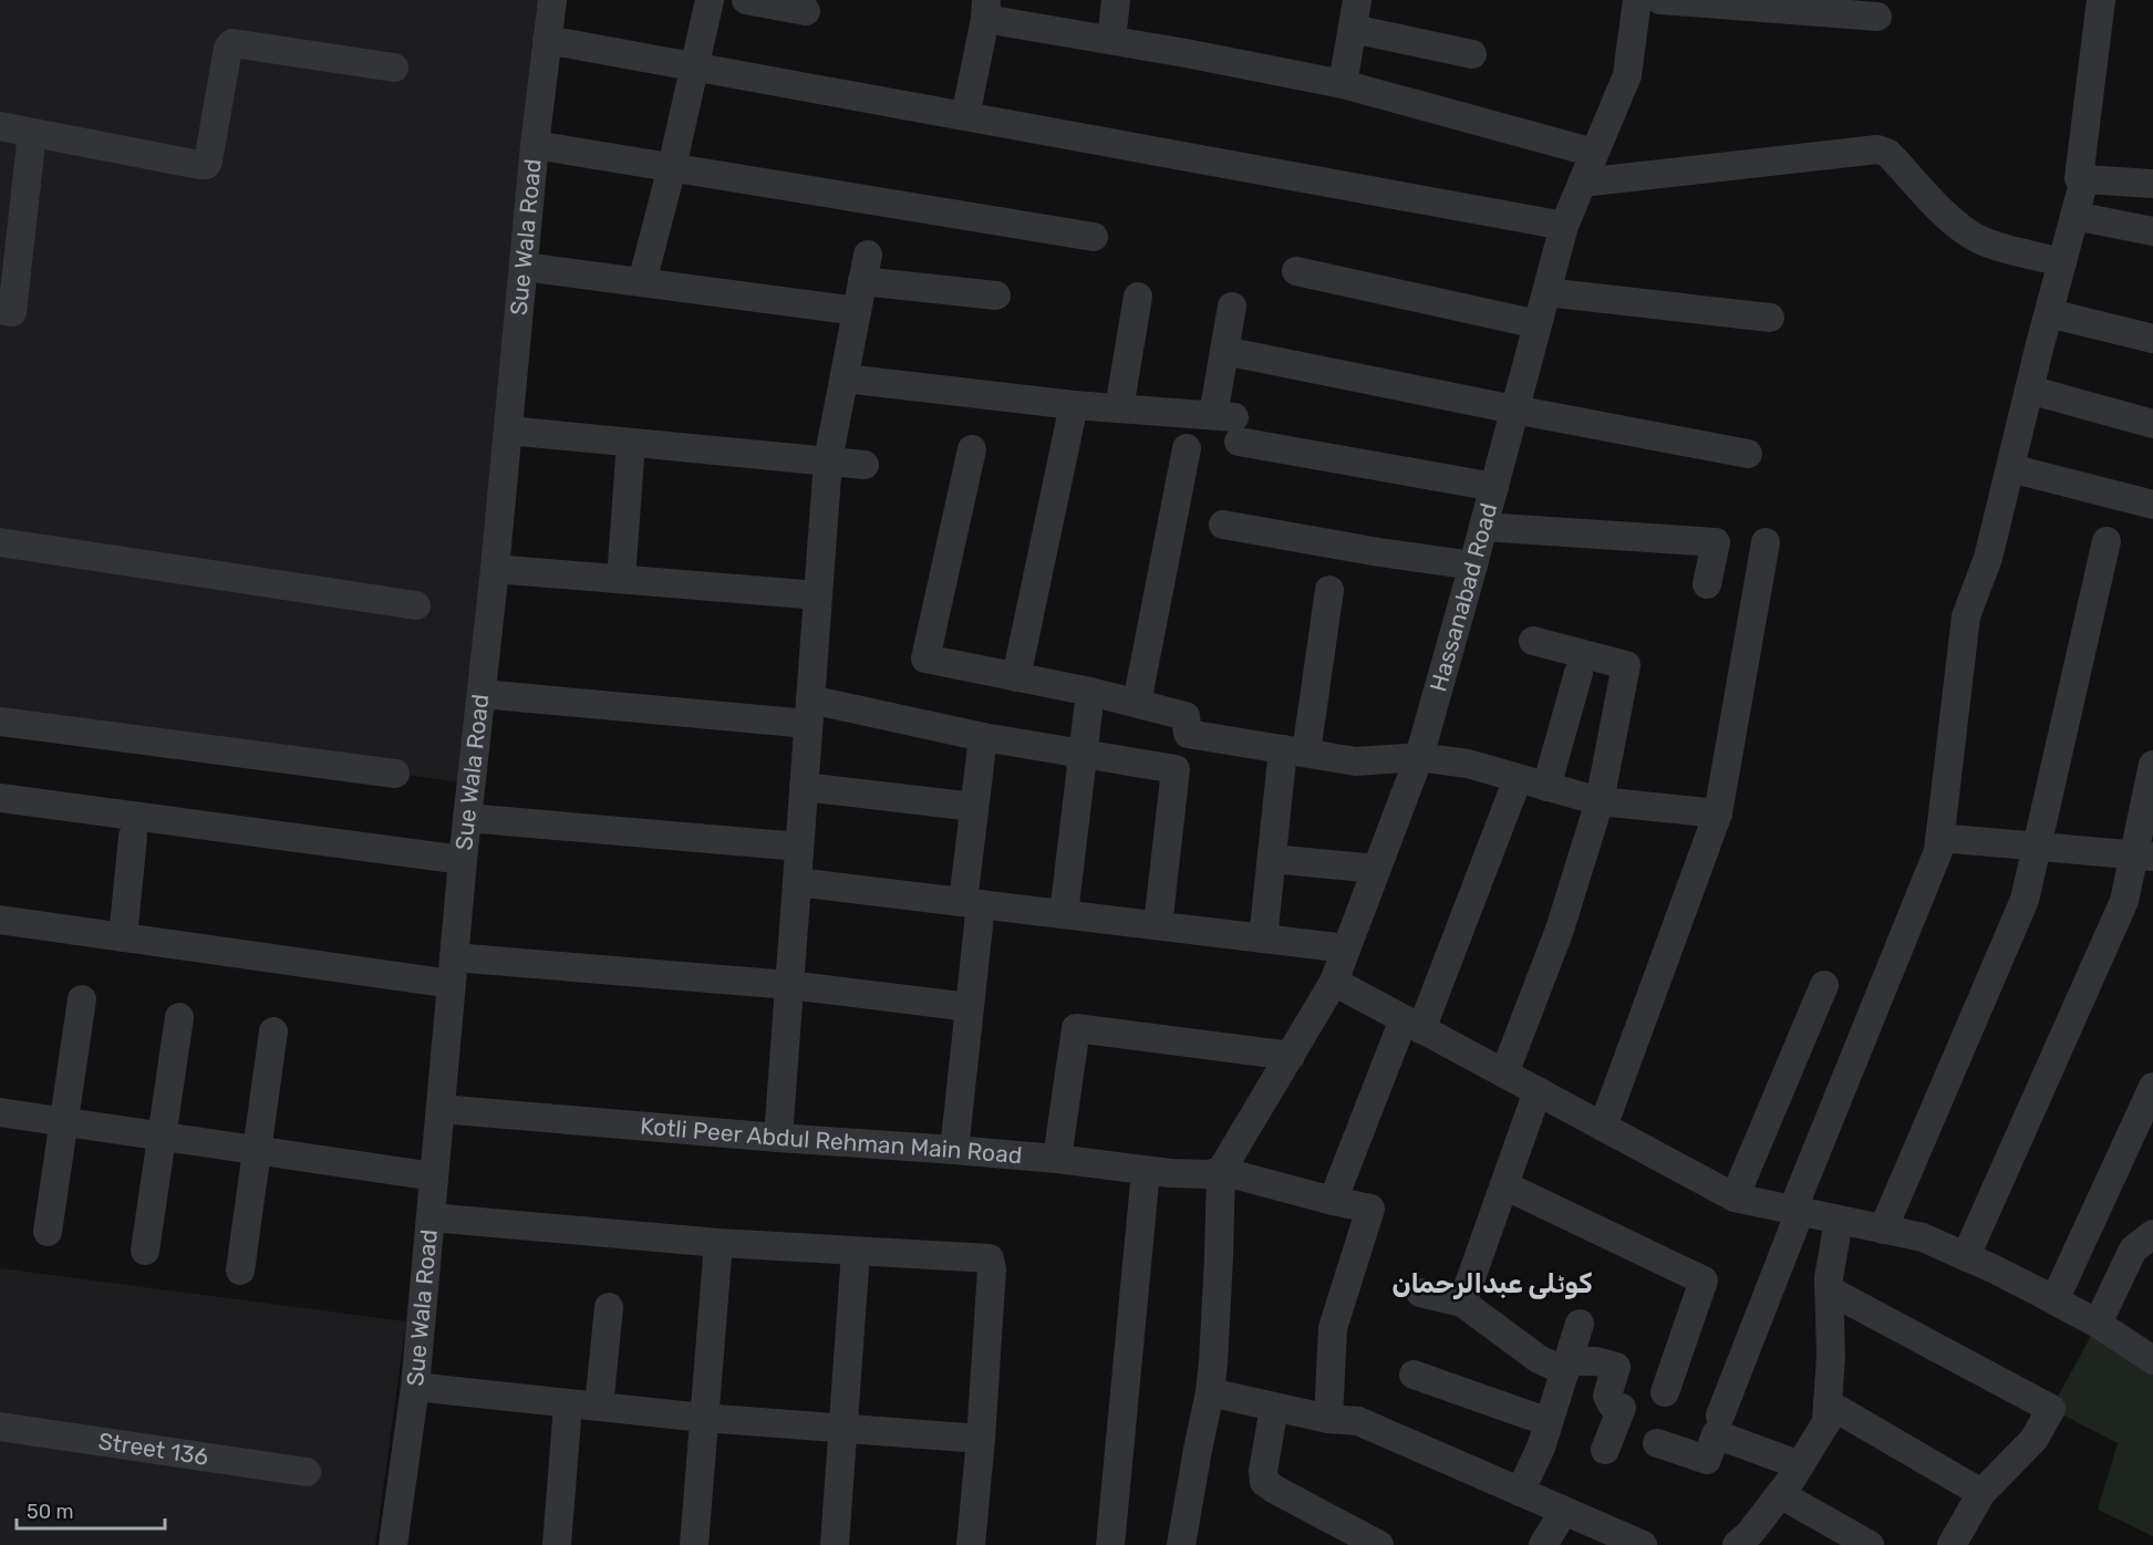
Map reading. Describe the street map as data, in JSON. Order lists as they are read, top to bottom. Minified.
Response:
{"streets":{"street":["Sue Wala Road","Hassanabad Road","Kotli Peer Abdul Rehman Main Road","Street 136"]},"crossings":[["Sue Wala Road","Kotli Peer Abdul Rehman Main Road"],["Hassanabad Road","Kotli Peer Abdul Rehman Main Road"]],"districts":["کوٹلی عبدالرحمان"],"scale_bar":"50 m"}
